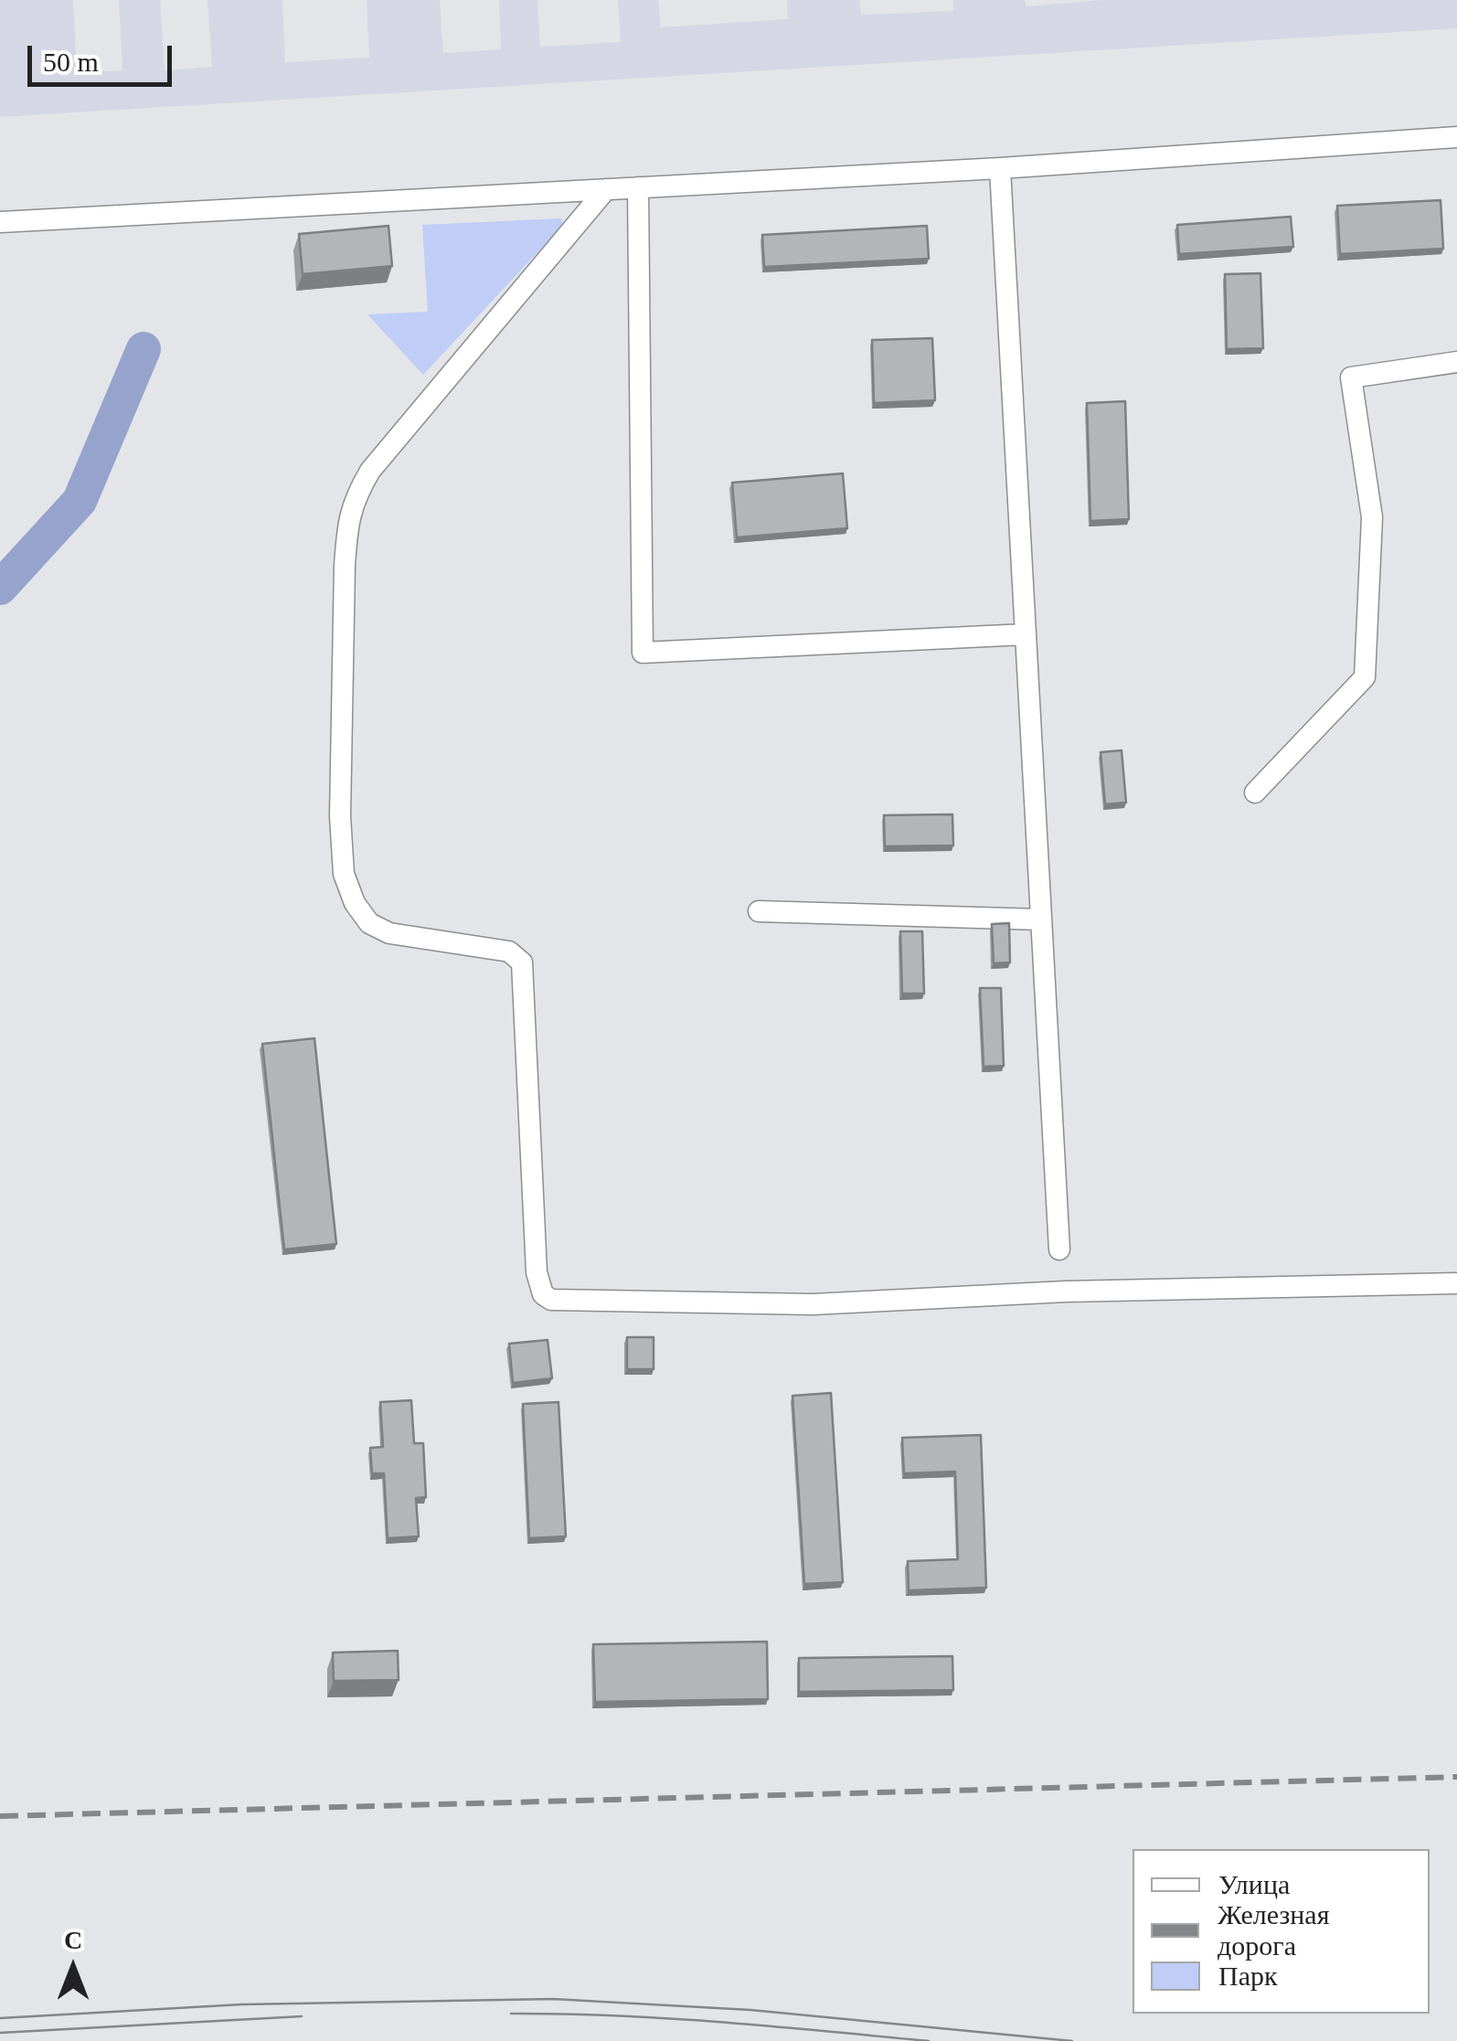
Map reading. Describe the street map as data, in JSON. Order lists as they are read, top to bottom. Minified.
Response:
{"legend":["Улица","Железная дорога","Парк"],"scale_bar":"50 m","north":"top"}
